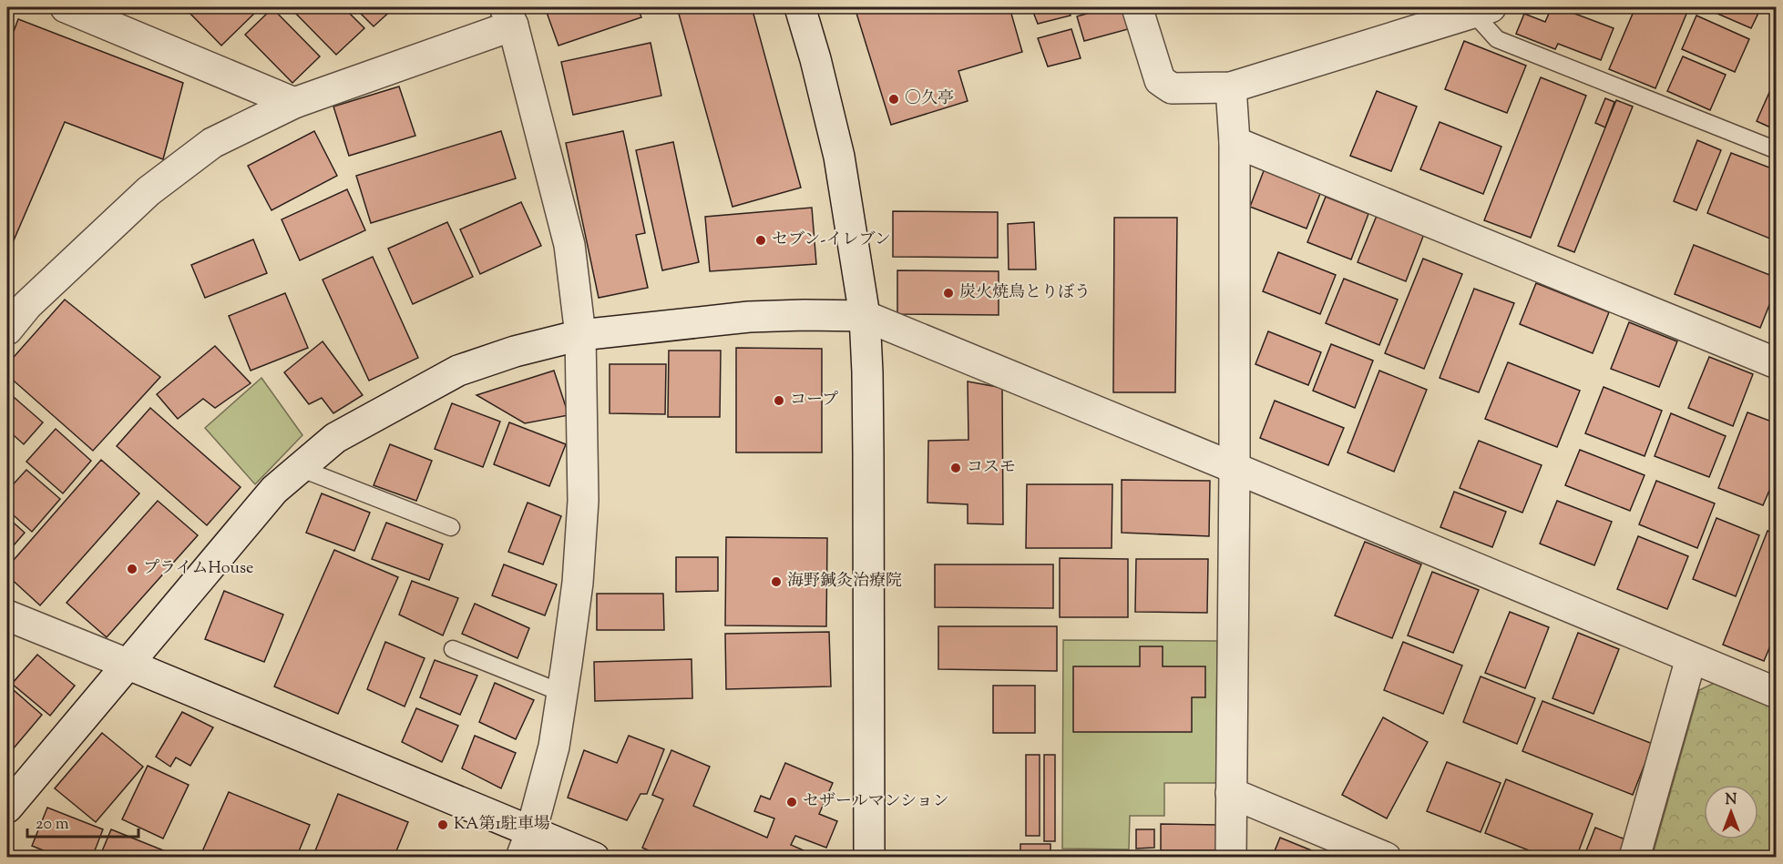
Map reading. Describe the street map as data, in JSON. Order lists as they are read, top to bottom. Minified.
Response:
{"places":["○久亭","セブン-イレブン","炭火焼鳥とりぼう","コープ","コスモ","プライムHouse","海野鍼灸治療院","セザールマンション","KA第1駐車場"],"scale_bar":"20 m","north":"top"}
